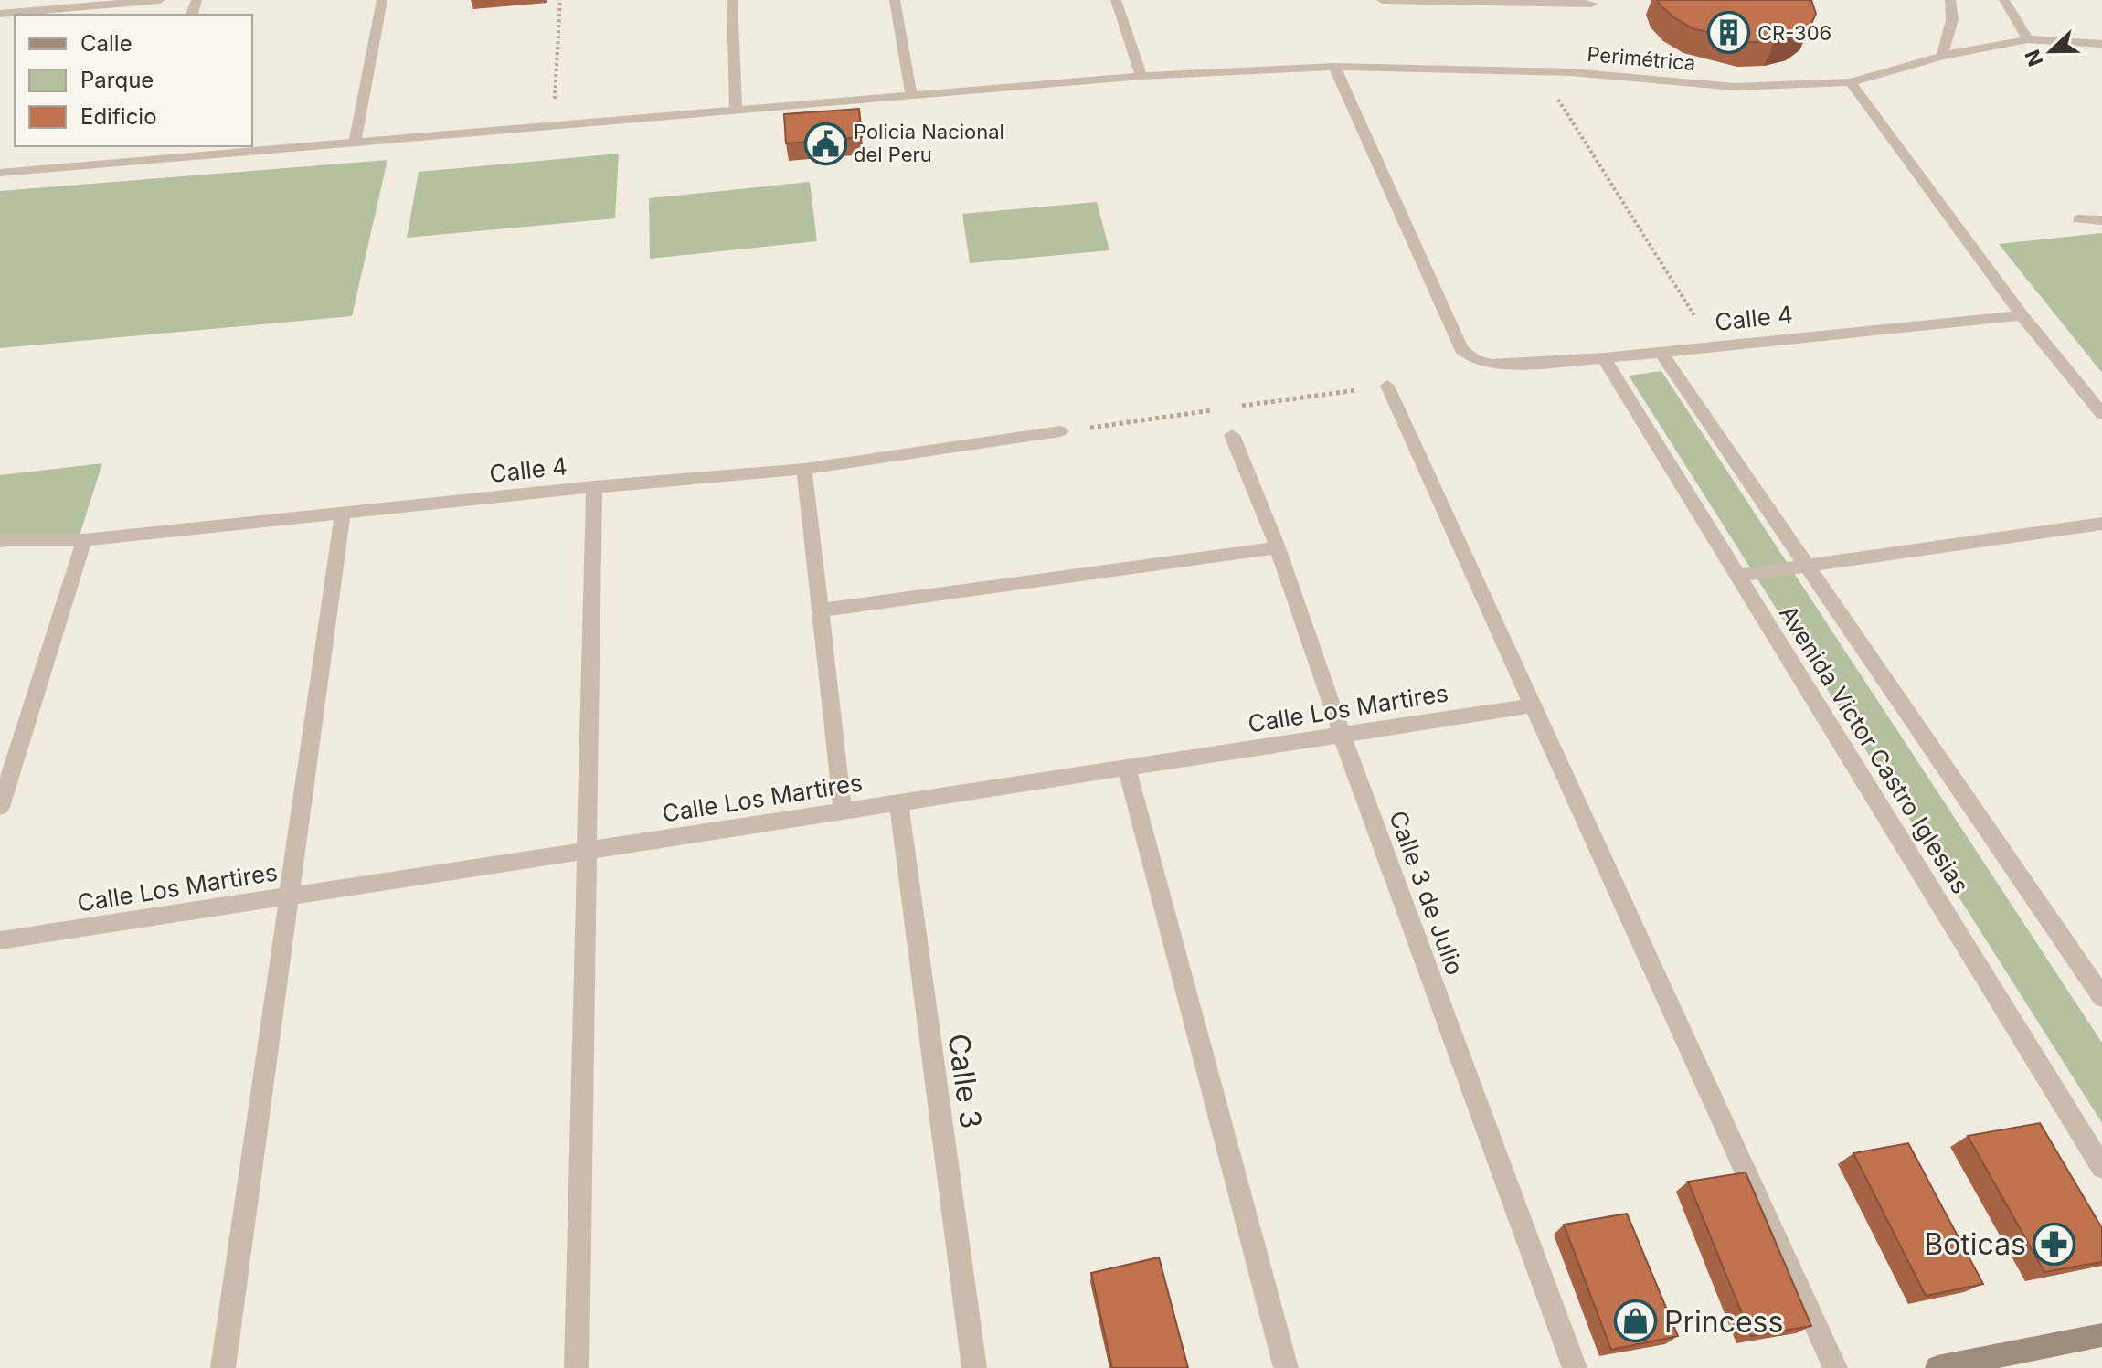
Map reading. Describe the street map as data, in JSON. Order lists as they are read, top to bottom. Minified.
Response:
{"streets":{"street":["Perimétrica","Calle 4","Calle Los Martires","Avenida Victor Castro Iglesias","Calle 3 de Julio","Calle 3"]},"crossings":[["Perimétrica","Calle 4"],["Calle 4","Avenida Victor Castro Iglesias"],["Calle Los Martires","Calle 3 de Julio"],["Calle Los Martires","Calle 3"]],"places":{"building":["CR-306"],"public building":["Policia Nacional del Peru"],"pharmacy":["Boticas"],"shop":["Princess"]},"legend":["Calle","Parque","Edificio"],"north":"left"}
